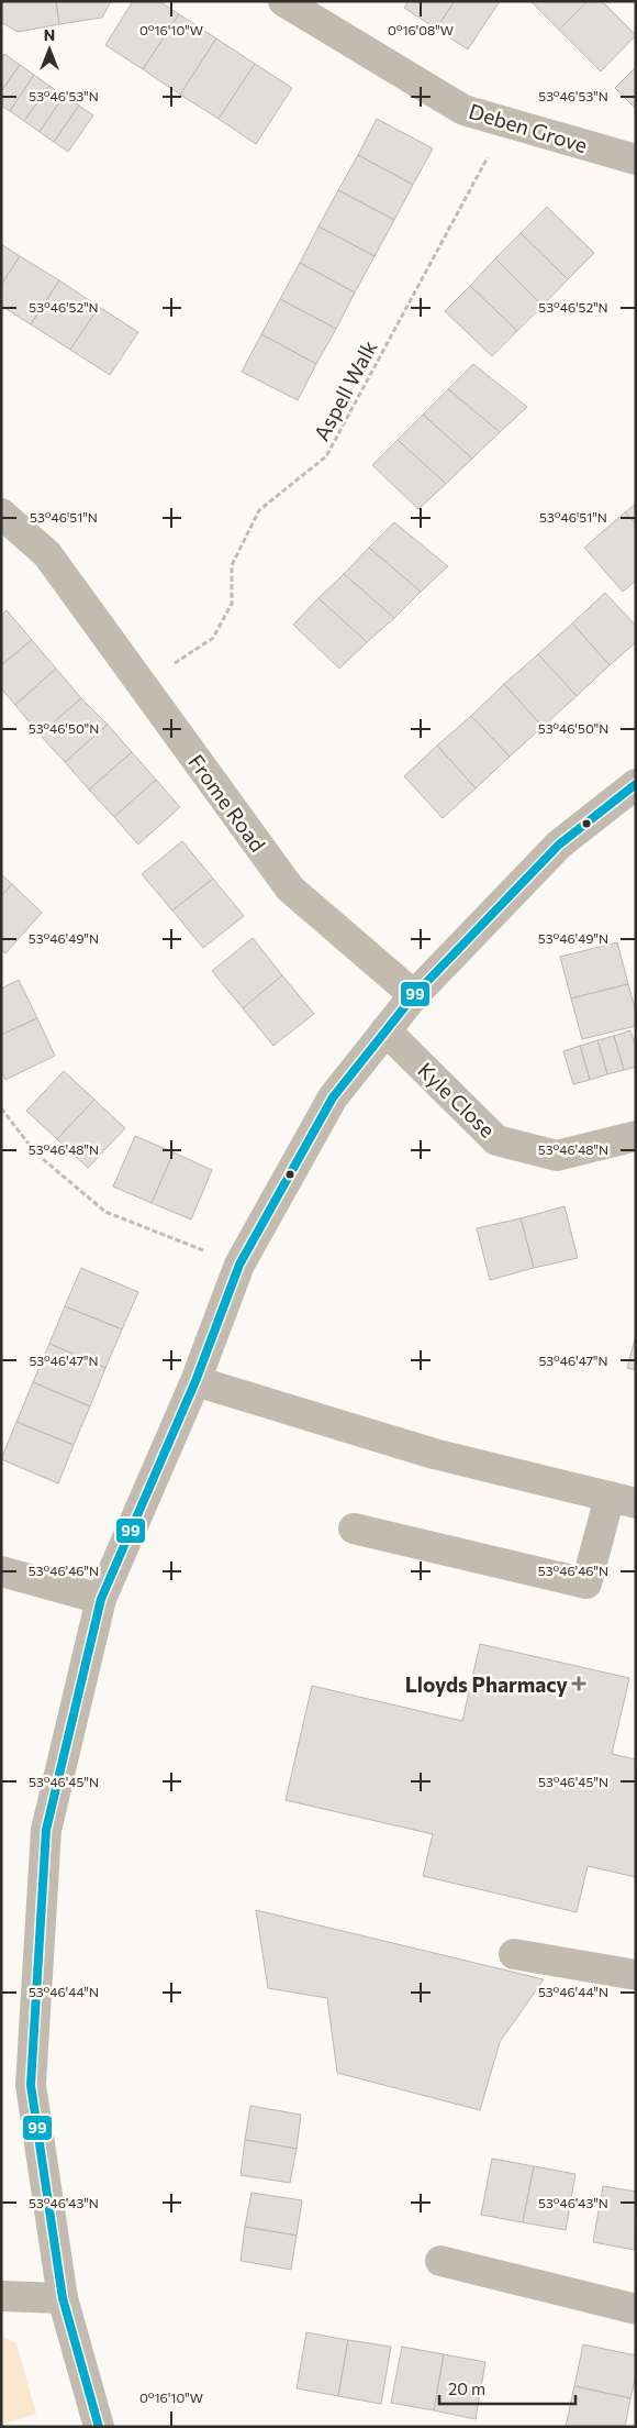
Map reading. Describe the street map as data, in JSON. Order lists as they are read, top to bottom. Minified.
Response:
{"streets":{"street":["Deben Grove","Frome Road","Kyle Close"],"path":["Aspell Walk"]},"crossings":[["Deben Grove","Aspell Walk"],["Aspell Walk","Frome Road"]],"places":{"health":["Lloyds Pharmacy"]},"lines":["transit line 99"],"scale_bar":"20 m","north":"top","coordinates":["0°16'10\"W","0°16'08\"W","53°46'53\"N","53°46'52\"N","53°46'51\"N","53°46'50\"N","53°46'49\"N","53°46'48\"N","53°46'47\"N","53°46'46\"N","53°46'45\"N","53°46'44\"N","53°46'43\"N"]}
